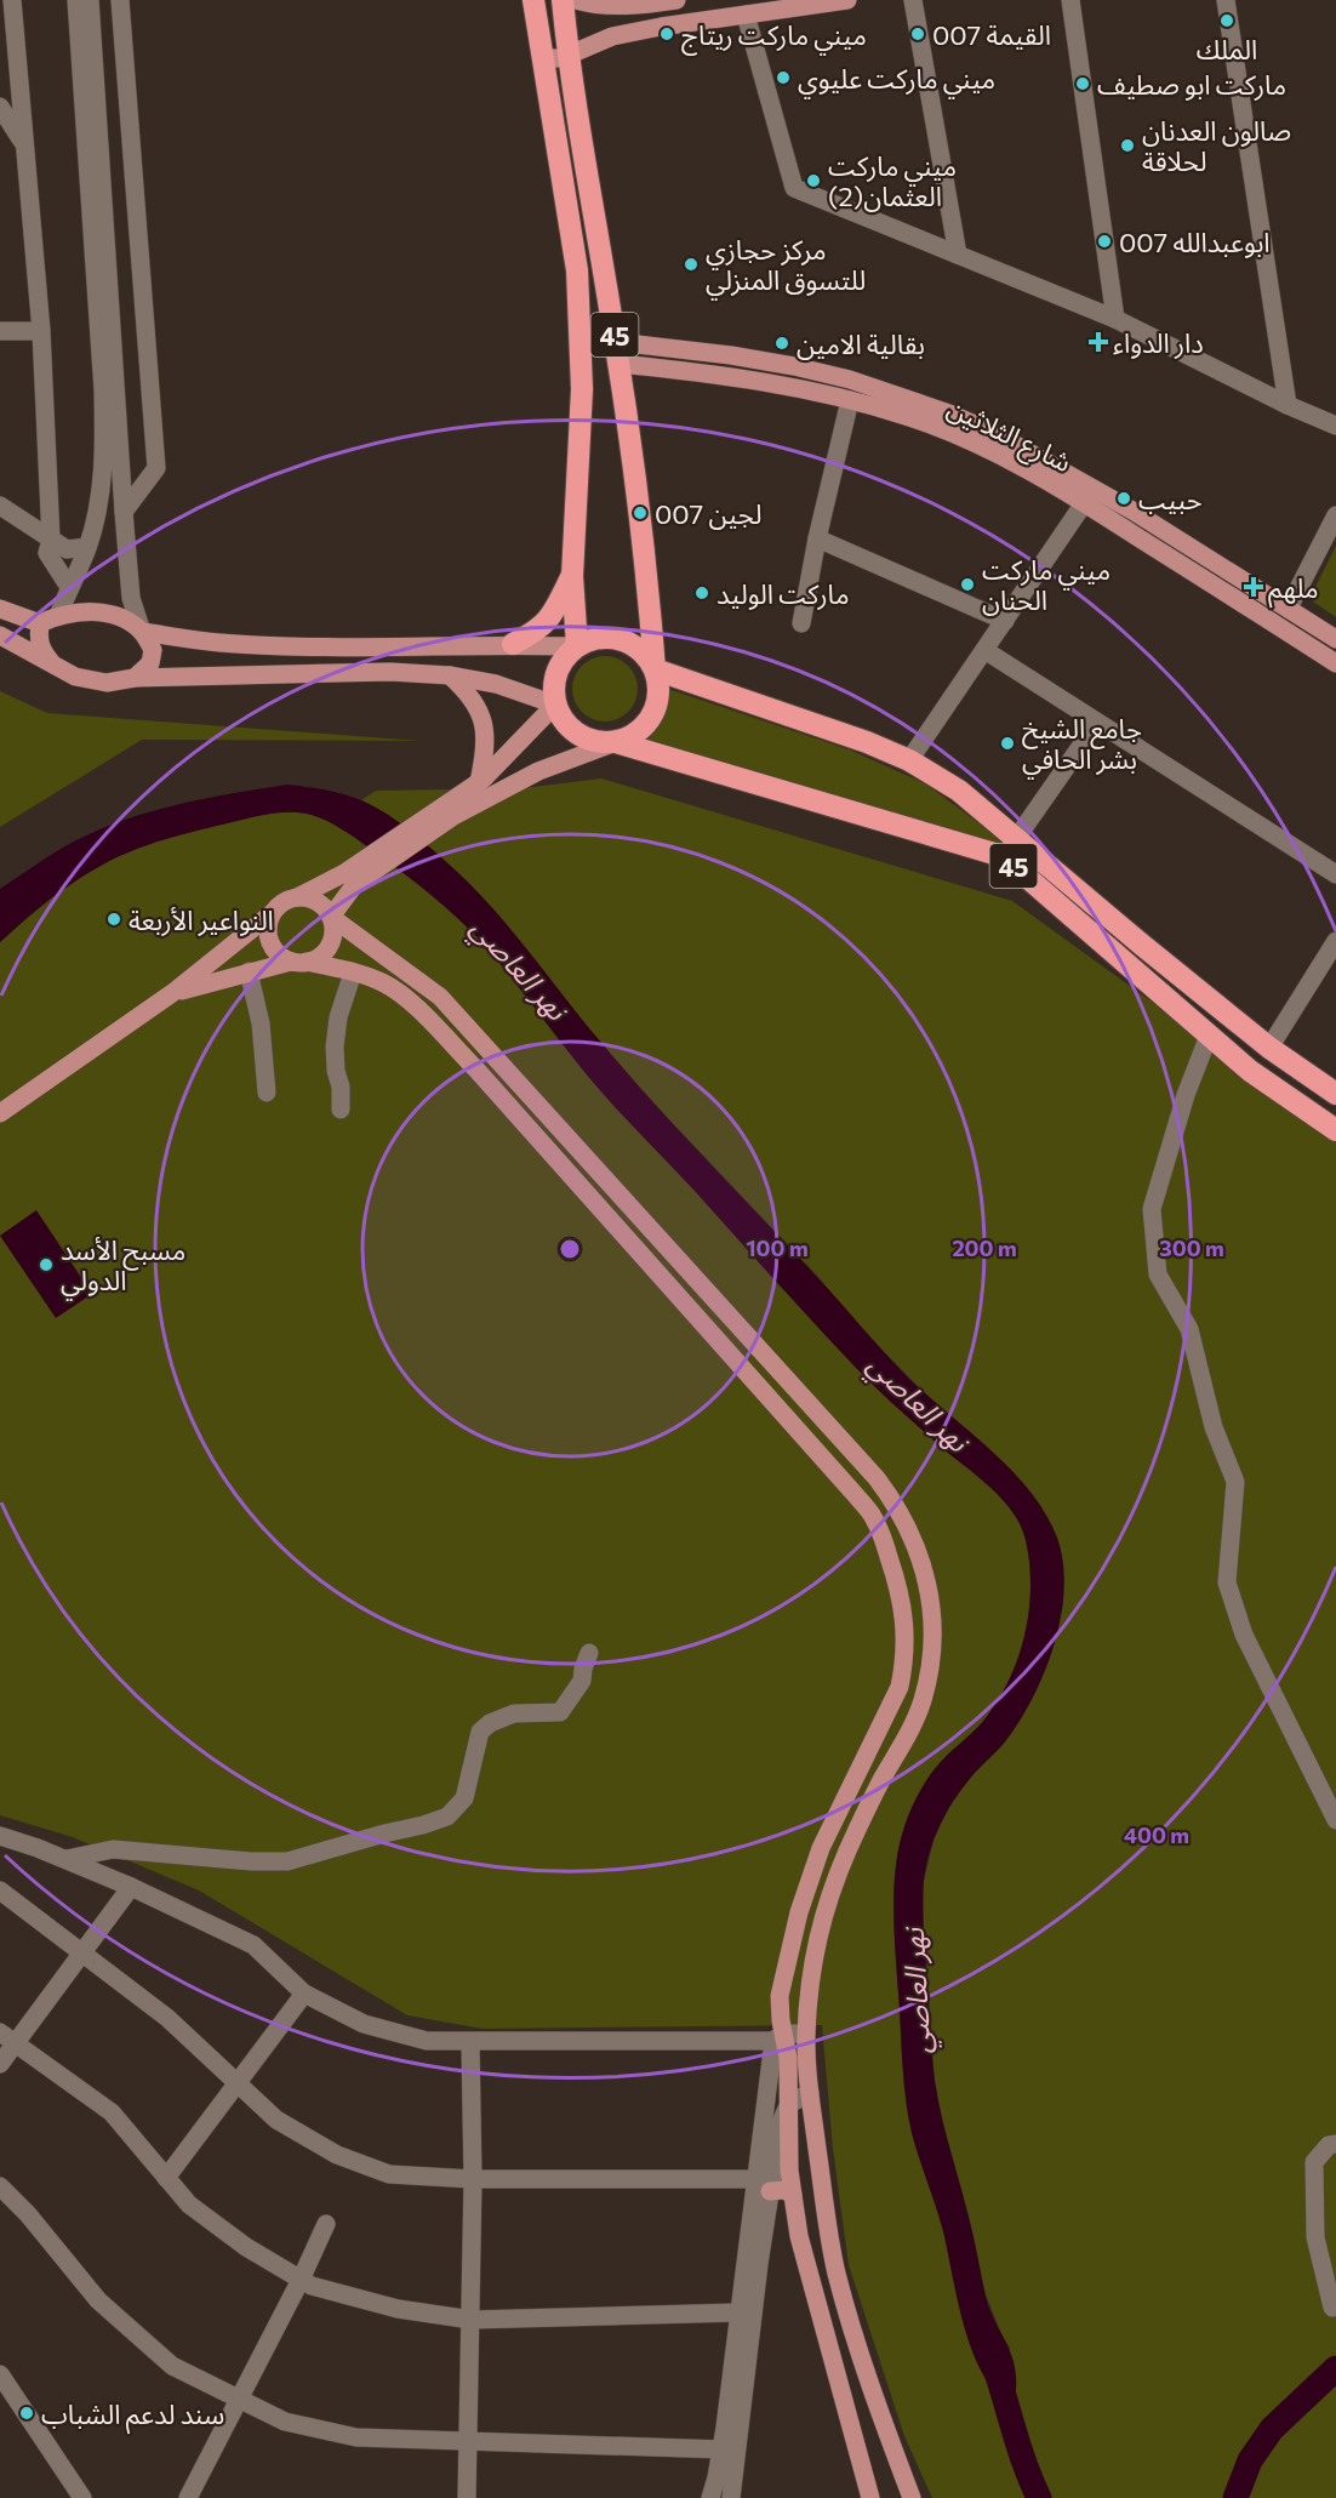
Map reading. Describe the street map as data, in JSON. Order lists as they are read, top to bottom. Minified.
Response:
{"streets":{"highway":["45"],"main road":["شارع الثلاثين"]},"crossings":[["45","شارع الثلاثين"]],"water":["نهر العاصي"],"places":{"other":["الملك","ميني ماركت ريتاج","القيمة 007","ميني ماركت عليوي","ماركت ابو صطيف","صالون العدنان لحلاقة","ميني ماركت العثمان(2)","ابوعبدالله 007","مركز حجازي للتسوق المنزلي","بقالية الامين","حبيب","لجين 007","ميني ماركت الحنان","ماركت الوليد","جامع الشيخ بشر الحافي","النواعير الأربعة","مسبح الأسد الدولي","سند لدعم الشباب"],"health":["دار الدواء","ملهم"]},"rings":["100 m","200 m","300 m","400 m"]}
